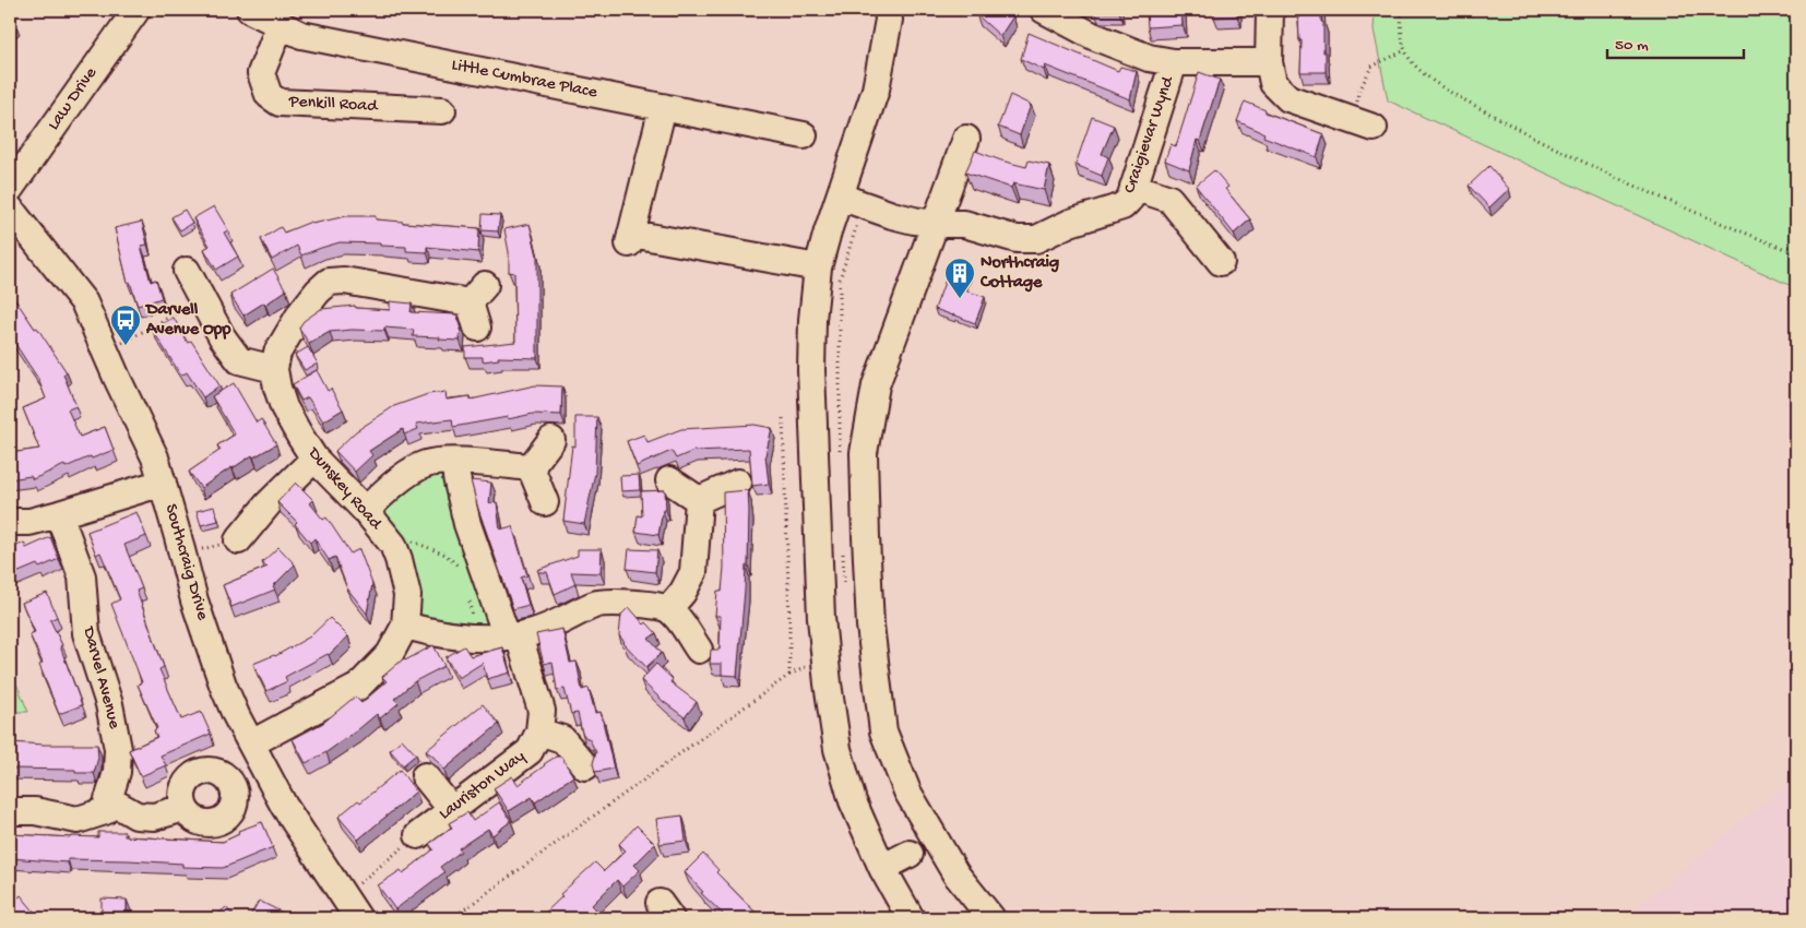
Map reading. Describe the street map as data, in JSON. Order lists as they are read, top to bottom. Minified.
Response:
{"streets":{"street":["Little Cumbrae Place","Law Drive","Penkill Road","Craigievar Wynd","Dunskey Road","Southcraig Drive","Darvel Avenue","Lauriston Way"]},"crossings":[["Little Cumbrae Place","Penkill Road"],["Dunskey Road","Southcraig Drive"]],"places":{"building":["Northcraig Cottage"],"bus stop":["Darvell Avenue Opp"]},"scale_bar":"50 m"}
